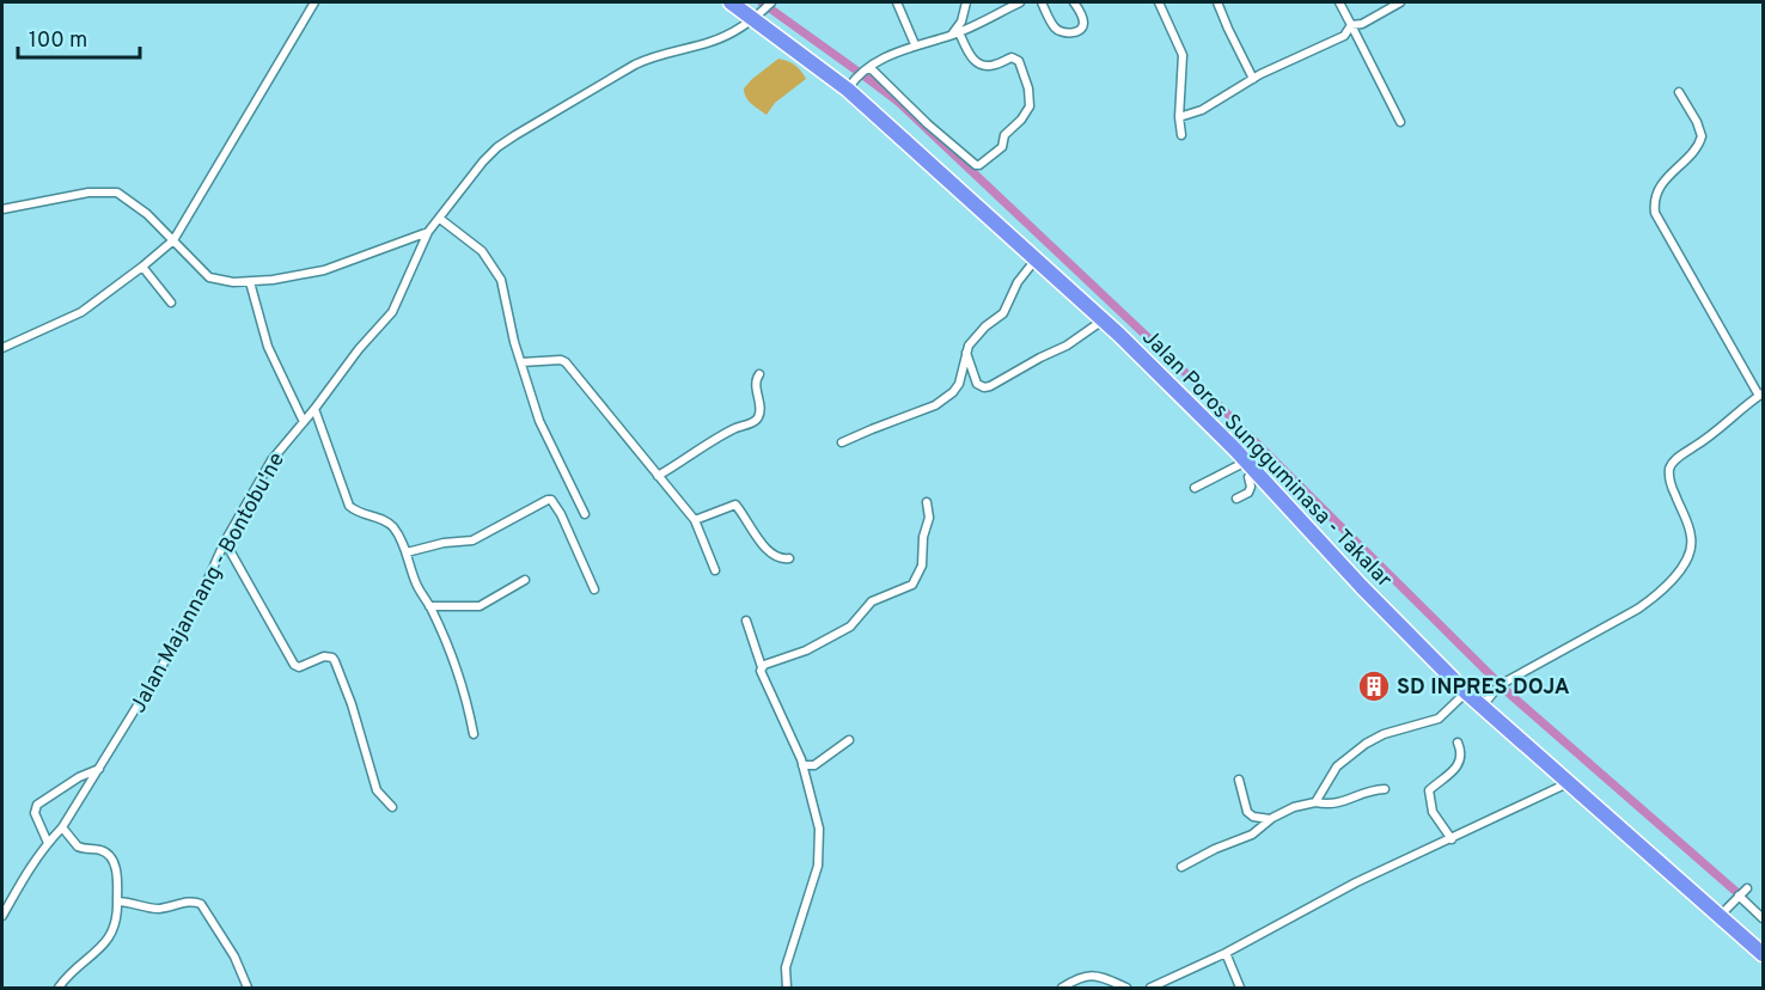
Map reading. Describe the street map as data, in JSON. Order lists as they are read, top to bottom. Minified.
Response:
{"streets":{"highway":["Jalan Poros Sungguminasa - Takalar"],"street":["Jalan Majannang - Bontobu'ne"]},"crossings":[["Jalan Poros Sungguminasa - Takalar","Jalan Majannang - Bontobu'ne"]],"places":{"building":["SD INPRES DOJA"]},"scale_bar":"100 m"}
